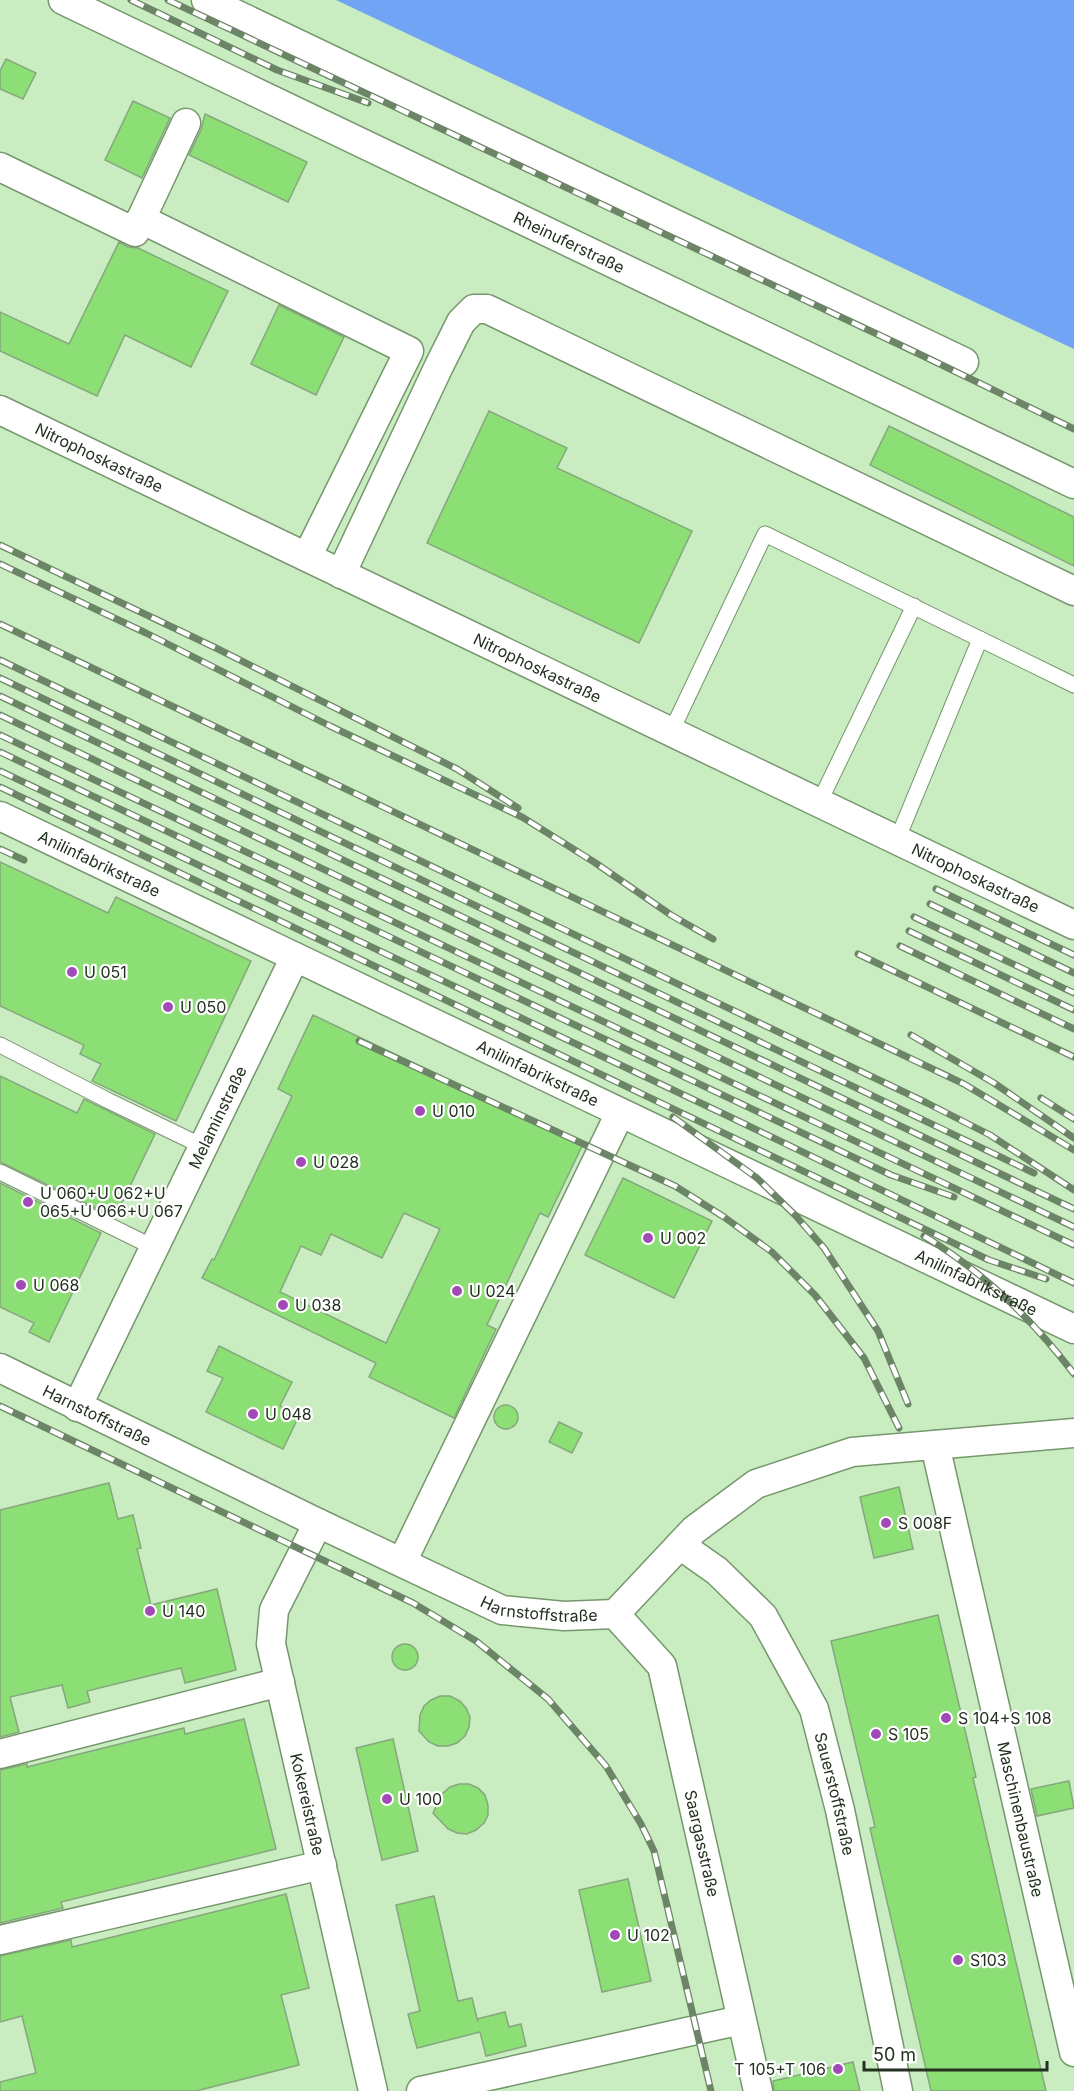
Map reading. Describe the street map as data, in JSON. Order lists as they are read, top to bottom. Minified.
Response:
{"streets":{"street":["Rheinuferstraße","Nitrophoskastraße","Anilinfabrikstraße","Melaminstraße","Harnstoffstraße","Sauerstoffstraße","Kokereistraße","Maschinenbaustraße","Saargasstraße"]},"crossings":[["Anilinfabrikstraße","Melaminstraße"],["Melaminstraße","Harnstoffstraße"],["Harnstoffstraße","Sauerstoffstraße"],["Harnstoffstraße","Kokereistraße"],["Harnstoffstraße","Maschinenbaustraße"],["Harnstoffstraße","Saargasstraße"]],"places":["U 051","U 050","U 010","U 028","U 060+U 062+U 065+U 066+U 067","U 002","U 068","U 024","U 038","U 048","S 008F","U 140","S 104+S 108","S 105","U 100","U 102","S103","T 105+T 106"],"scale_bar":"50 m"}
